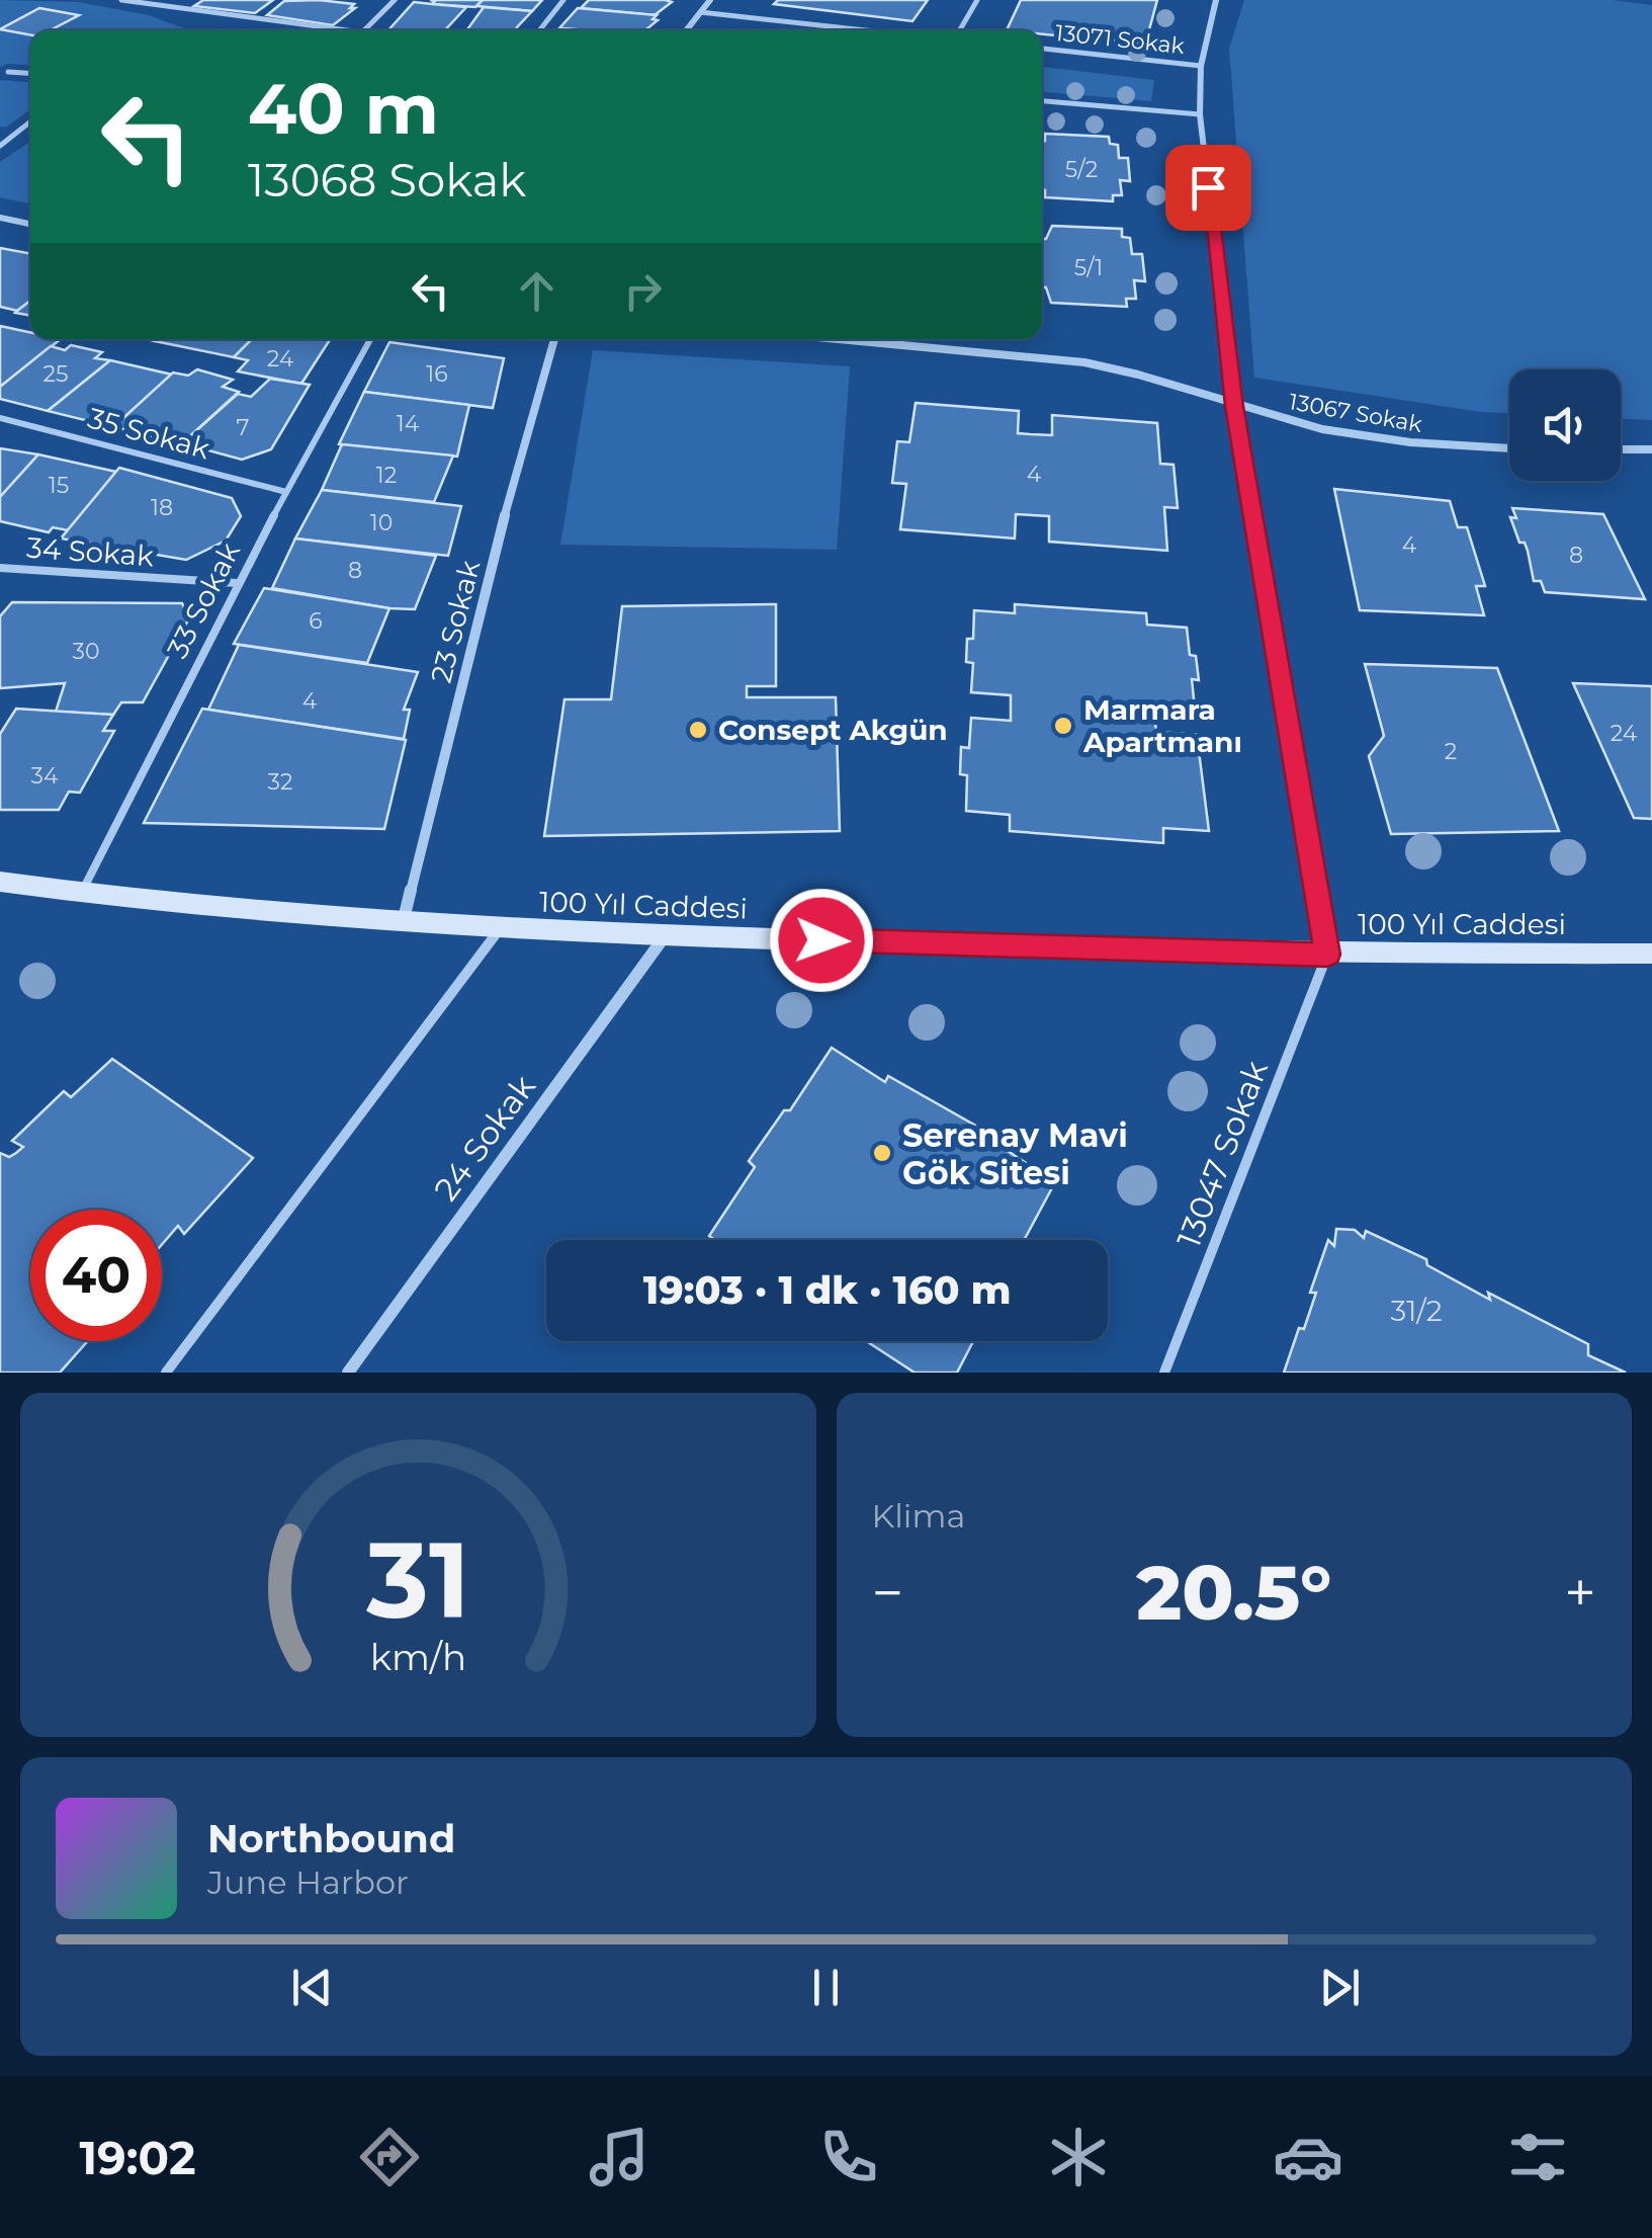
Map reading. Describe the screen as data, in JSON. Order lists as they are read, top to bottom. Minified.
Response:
{"streets":{"street":["13067 Sokak","23 Sokak","100 Yıl Caddesi","24 Sokak"],"lane":["13071 Sokak","35 Sokak","34 Sokak","33 Sokak","13047 Sokak"]},"crossings":[["35 Sokak","33 Sokak"],["34 Sokak","33 Sokak"],["33 Sokak","100 Yıl Caddesi"],["23 Sokak","100 Yıl Caddesi"],["100 Yıl Caddesi","24 Sokak"],["100 Yıl Caddesi","13047 Sokak"]],"places":["Marmara Apartmanı","Consept Akgün","Serenay Mavi Gök Sitesi"],"house_numbers":["5/2","5/1","24","25","16","14","7","4","12","15","18","10","4","8","8","6","30","4","24","2","34","32","31/2"],"page":{"turn":["40 m","13068 Sokak"],"limit":"40","trip":"19:03 · 1 dk · 160 m","tile":"Klima","heat":["−","20.5°","+"],"song":["Northbound","June Harbor"],"tabs":"19:02","gauge":["31","km/h"]}}
